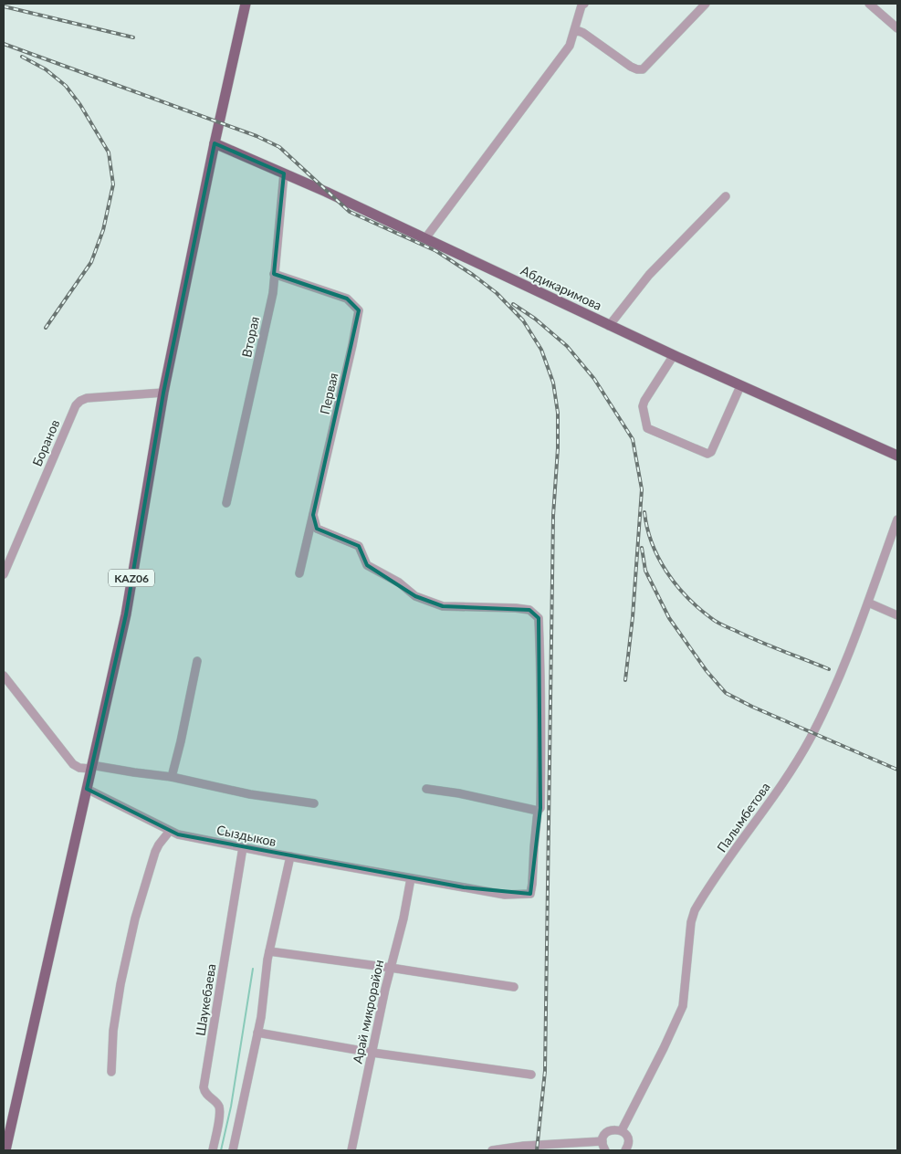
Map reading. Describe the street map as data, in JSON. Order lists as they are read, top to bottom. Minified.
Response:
{"streets":{"main road":["Абдикаримова","KАZ06"],"street":["Вторая","Первая","Боранов","Палымбетова","Сыздыков","Шаукебаева","Арай микрорайон"]},"crossings":[["Абдикаримова","Вторая"],["Абдикаримова","KАZ06"],["Вторая","Первая"],["Боранов","KАZ06"],["KАZ06","Сыздыков"],["Сыздыков","Шаукебаева"],["Сыздыков","Арай микрорайон"]]}
